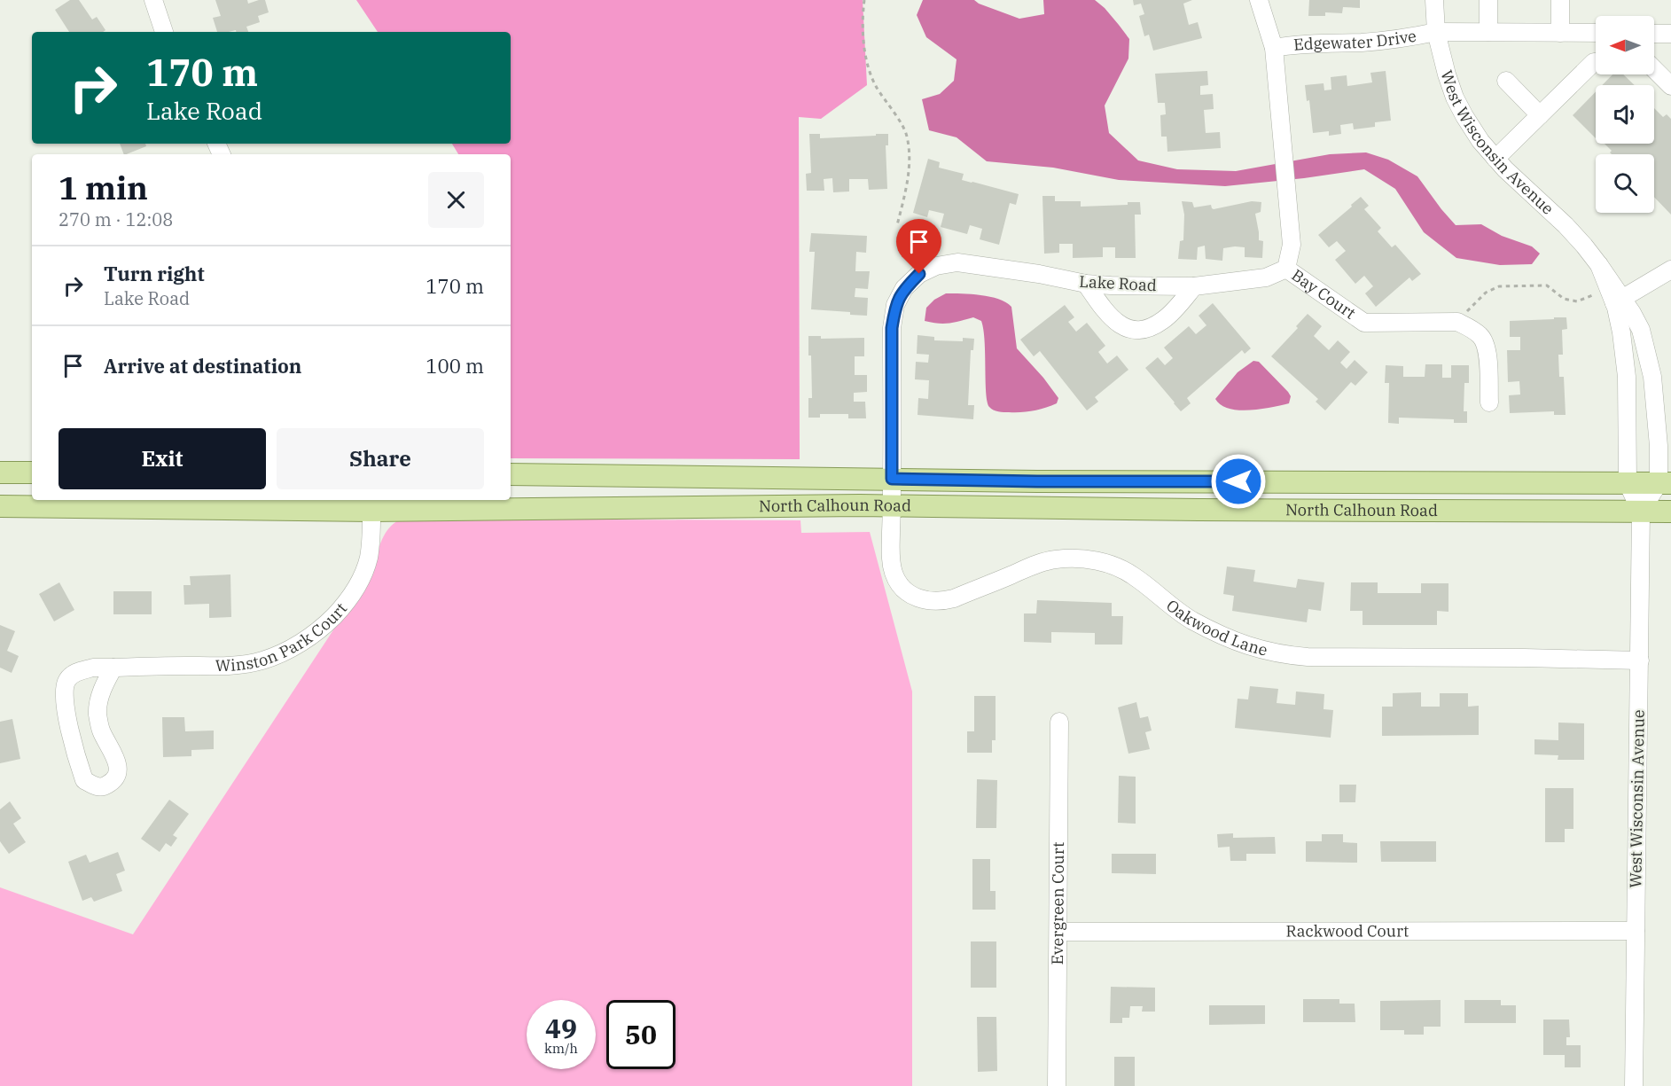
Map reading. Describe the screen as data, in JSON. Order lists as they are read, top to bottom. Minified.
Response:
{"streets":{"main road":["North Calhoun Road"],"street":["Edgewater Drive","West Wisconsin Avenue","Lake Road","Bay Court","Oakwood Lane","Winston Park Court","Evergreen Court","Rackwood Court"]},"crossings":[["Edgewater Drive","West Wisconsin Avenue"],["West Wisconsin Avenue","North Calhoun Road"],["West Wisconsin Avenue","Oakwood Lane"],["West Wisconsin Avenue","Rackwood Court"],["Lake Road","Bay Court"],["Lake Road","North Calhoun Road"],["Lake Road","Oakwood Lane"],["North Calhoun Road","Oakwood Lane"],["North Calhoun Road","Winston Park Court"],["Evergreen Court","Rackwood Court"]],"north":"left","page":{"turn":["170 m","Lake Road"],"heading":["1 min","270 m · 12:08"],"list":[{"name":"Turn right","note":"Lake Road","value":"170 m"},{"name":"Arrive at destination","value":"100 m"}],"buttons":["Exit","Share"],"speed":"49 km/h","limit":"50"}}
